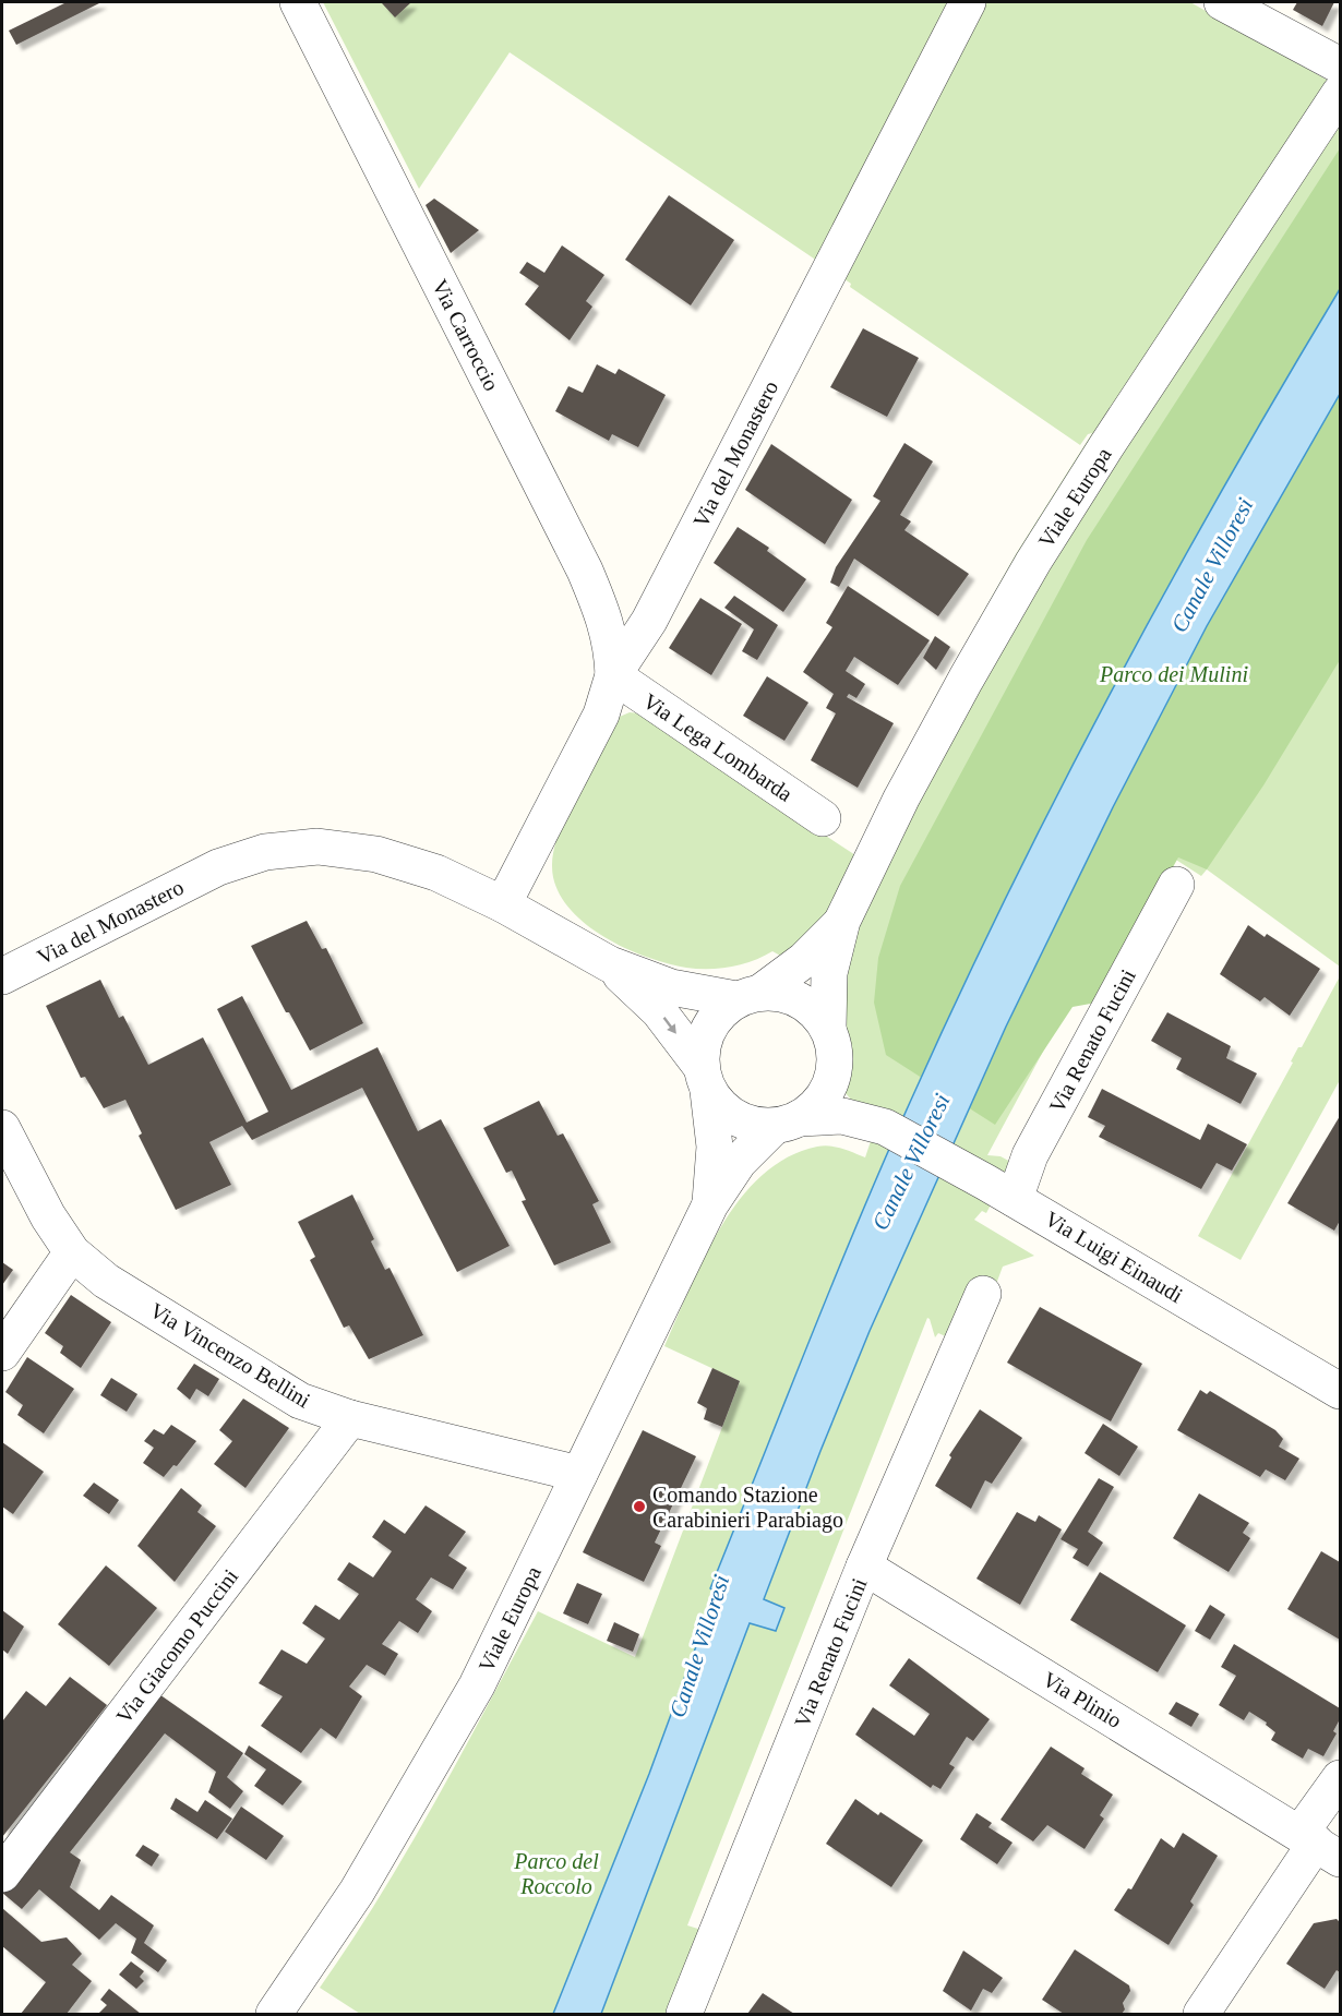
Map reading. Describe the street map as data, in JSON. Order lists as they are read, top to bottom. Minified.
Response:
{"streets":{"street":["Via Carroccio","Via del Monastero","Viale Europa","Via Lega Lombarda","Via Renato Fucini","Via Luigi Einaudi","Via Vincenzo Bellini","Via Giacomo Puccini","Via Plinio"]},"crossings":[["Via Carroccio","Via del Monastero"],["Via Carroccio","Via Lega Lombarda"],["Via del Monastero","Via Lega Lombarda"],["Viale Europa","Via Luigi Einaudi"],["Viale Europa","Via Vincenzo Bellini"],["Via Renato Fucini","Via Luigi Einaudi"],["Via Renato Fucini","Via Plinio"],["Via Vincenzo Bellini","Via Giacomo Puccini"]],"water":["Canale Villoresi"],"parks":["Parco dei Mulini","Parco del Roccolo"],"places":["Comando Stazione Carabinieri Parabiago"]}
